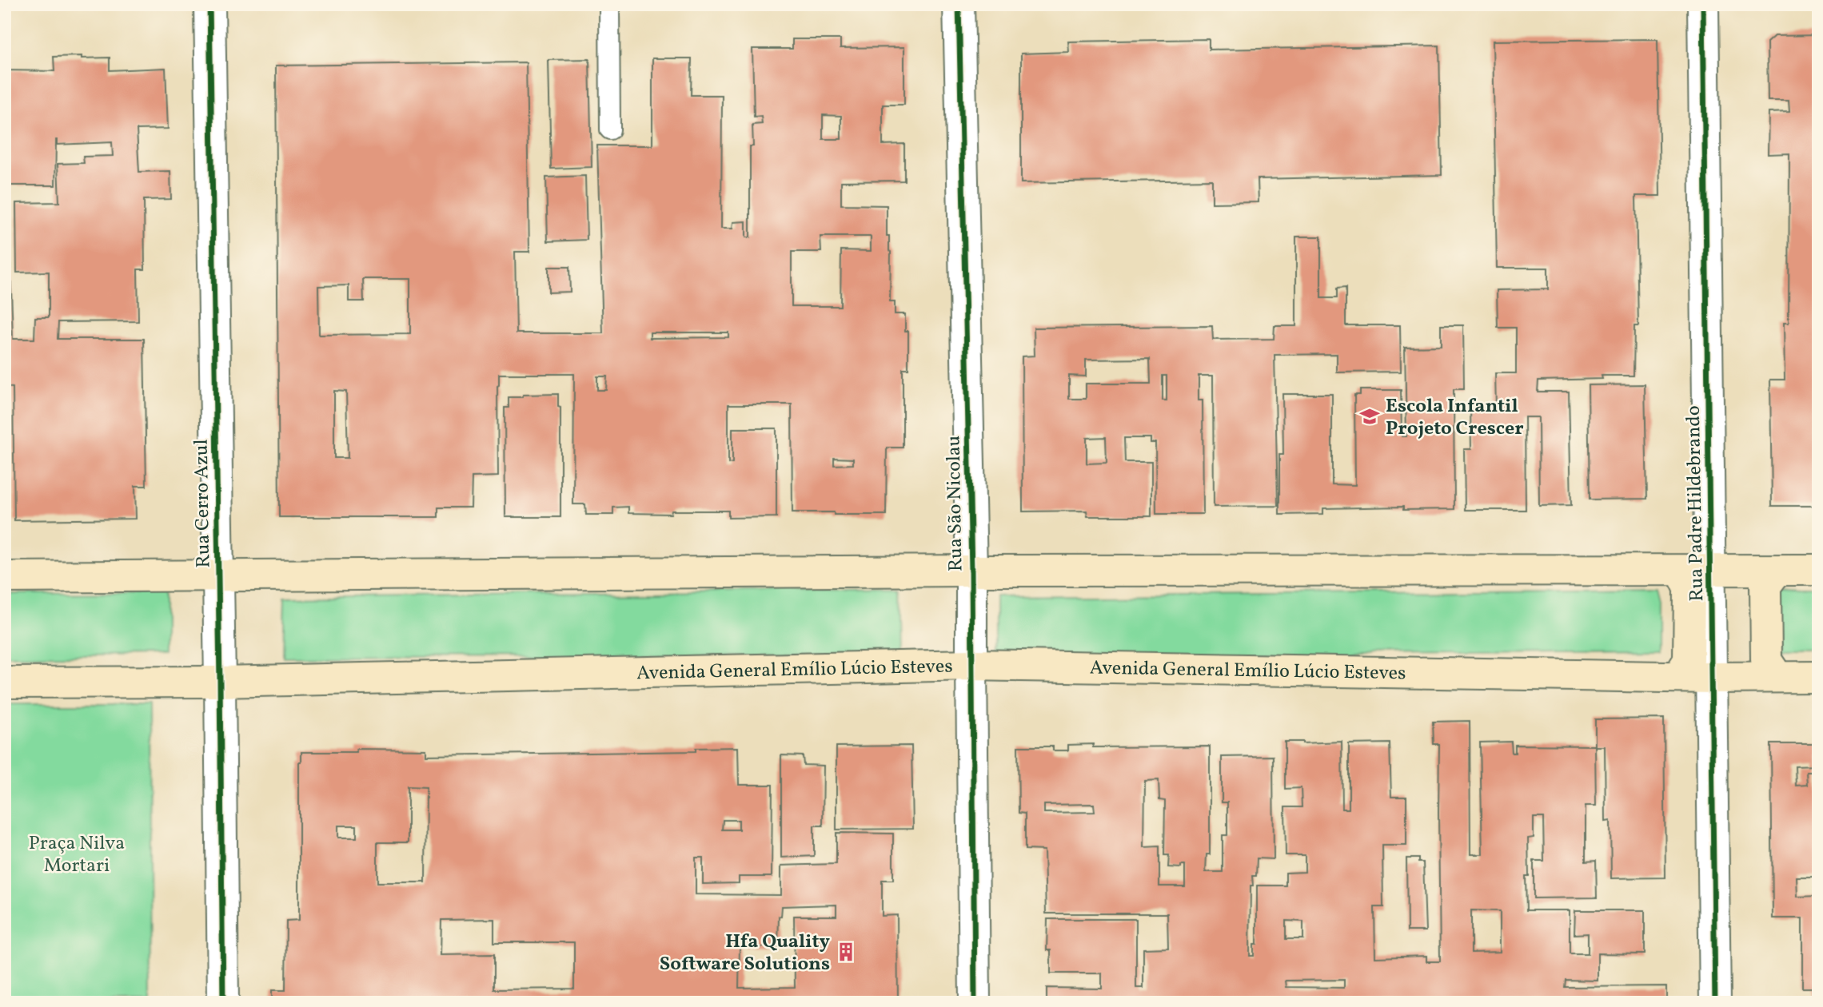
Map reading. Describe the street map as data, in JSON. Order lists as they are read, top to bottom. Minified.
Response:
{"streets":{"main road":["Avenida General Emílio Lúcio Esteves"],"street":["Rua Cerro Azul","Rua São Nicolau","Rua Padre Hildebrando"]},"crossings":[["Rua Cerro Azul","Avenida General Emílio Lúcio Esteves"],["Rua São Nicolau","Avenida General Emílio Lúcio Esteves"],["Rua Padre Hildebrando","Avenida General Emílio Lúcio Esteves"]],"parks":["Praça Nilva Mortari"],"places":{"school or university":["Escola Infantil Projeto Crescer"],"building":["Hfa Quality Software Solutions"]}}
